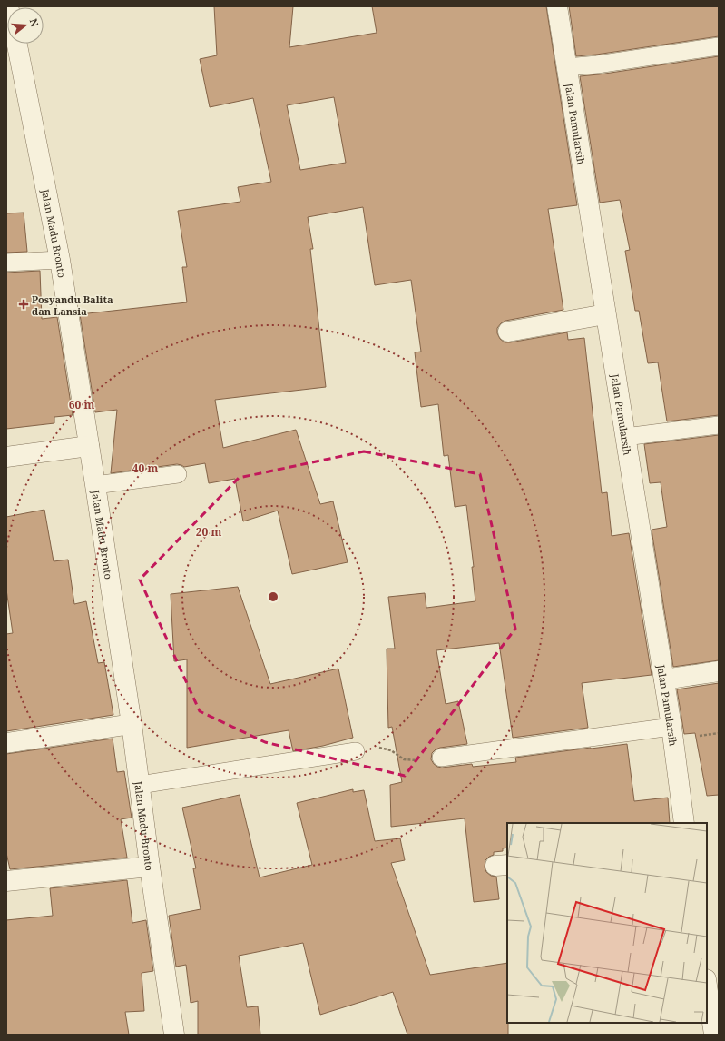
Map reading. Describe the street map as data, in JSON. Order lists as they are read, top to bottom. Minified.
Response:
{"streets":{"street":["Jalan Pamularsih","Jalan Madu Bronto"]},"places":{"health":["Posyandu Balita dan Lansia"]},"north":"right","rings":["60 m","40 m","20 m"]}
